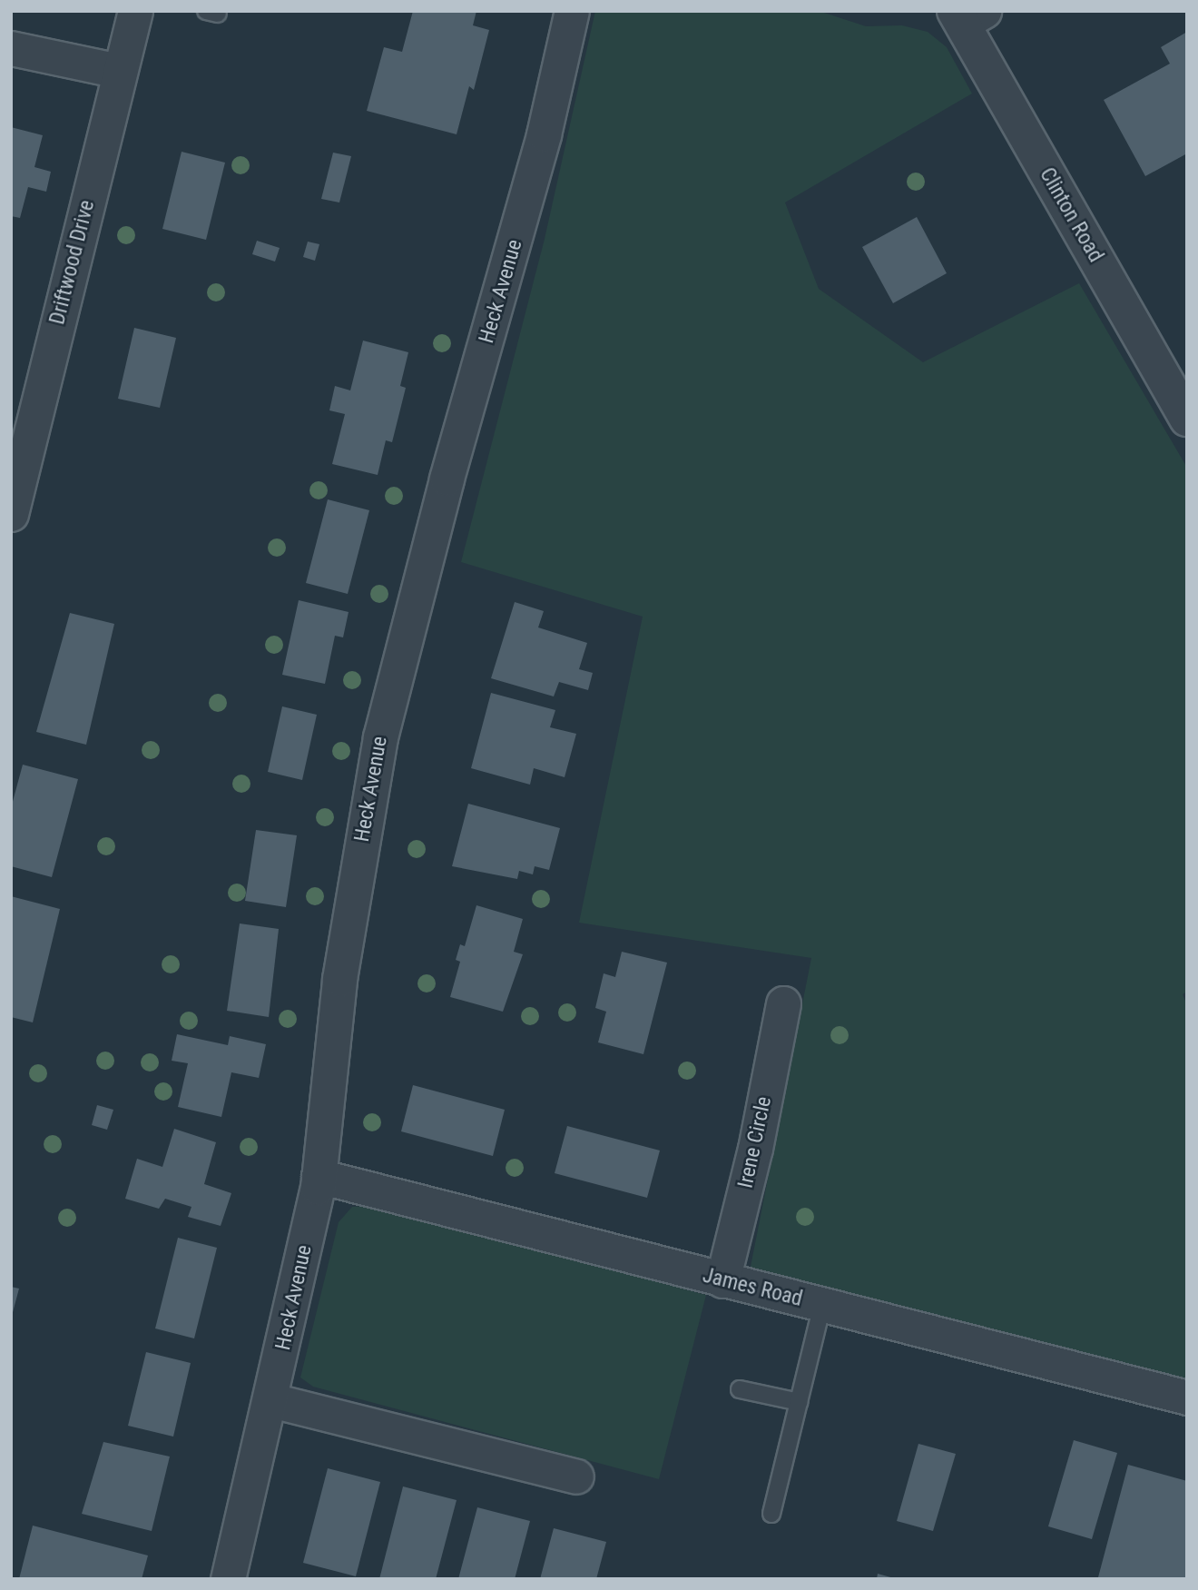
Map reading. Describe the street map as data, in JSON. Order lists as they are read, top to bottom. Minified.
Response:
{"streets":{"street":["Clinton Road","Driftwood Drive","Heck Avenue","Irene Circle","James Road"]},"crossings":[["Heck Avenue","James Road"],["Irene Circle","James Road"]]}
